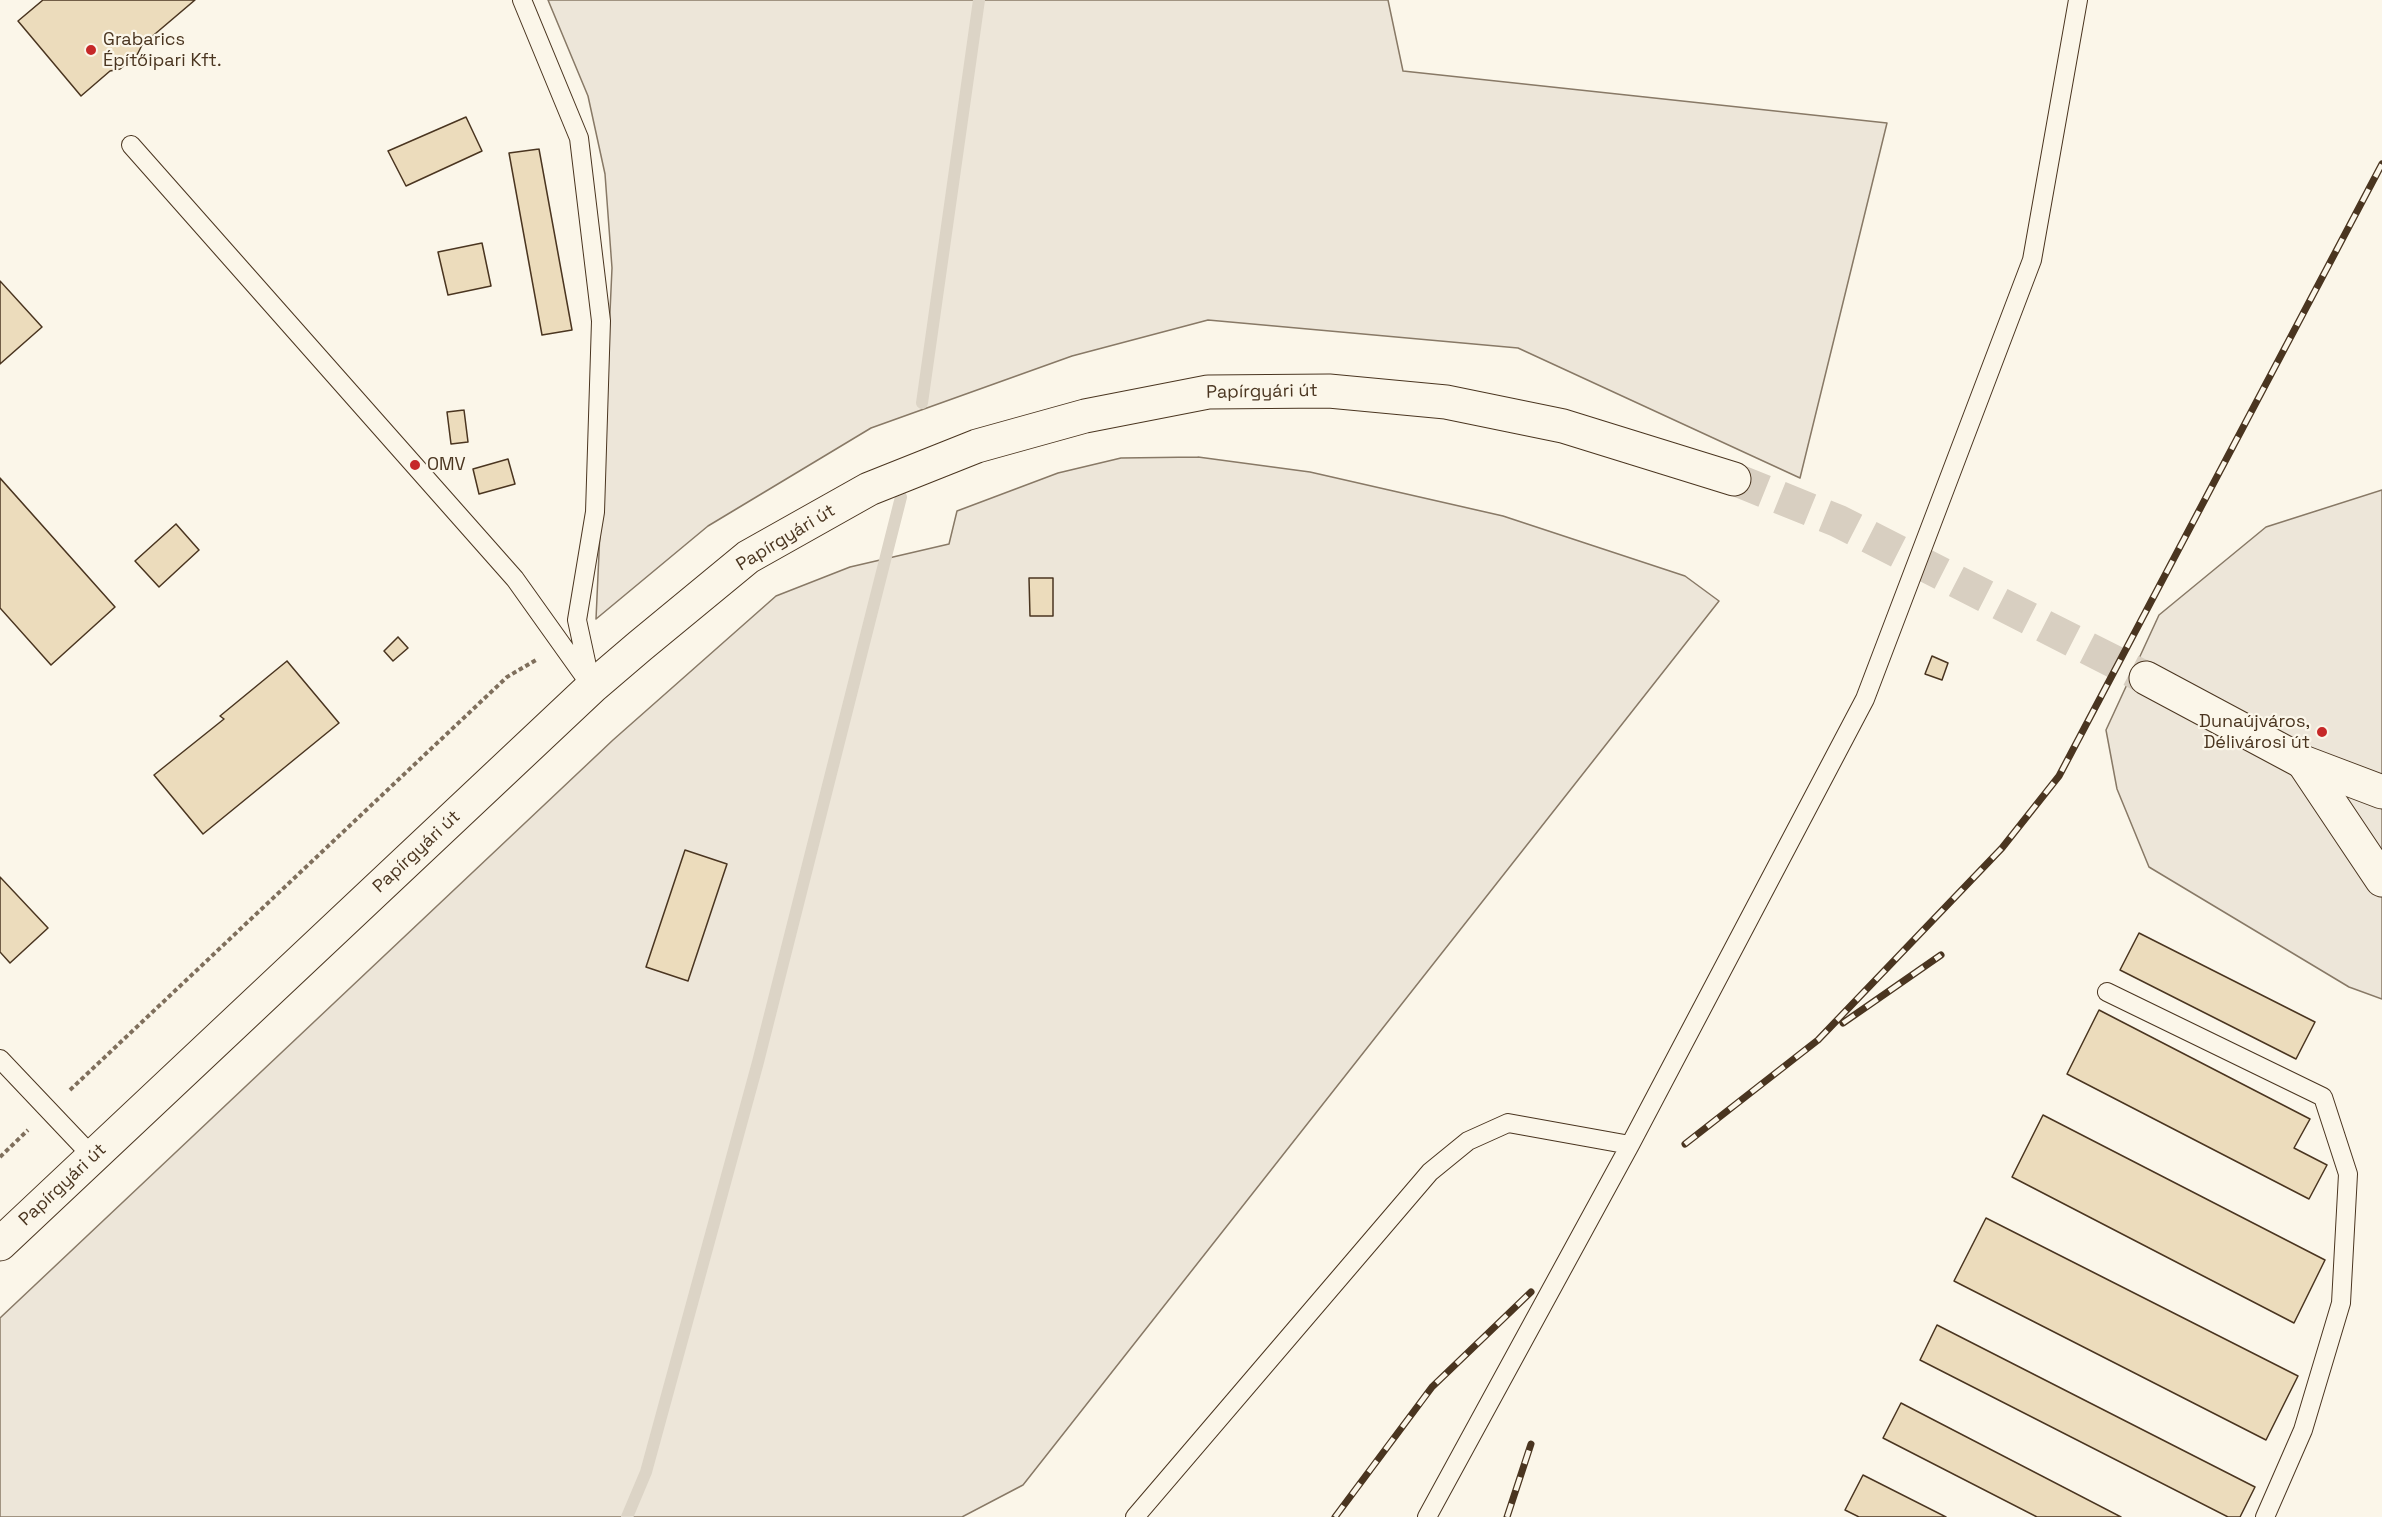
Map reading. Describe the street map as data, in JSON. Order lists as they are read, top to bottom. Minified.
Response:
{"streets":{"street":["Papírgyári út"]},"places":["Grabarics Építőipari Kft.","OMV","Dunaújváros, Délivárosi út"]}
